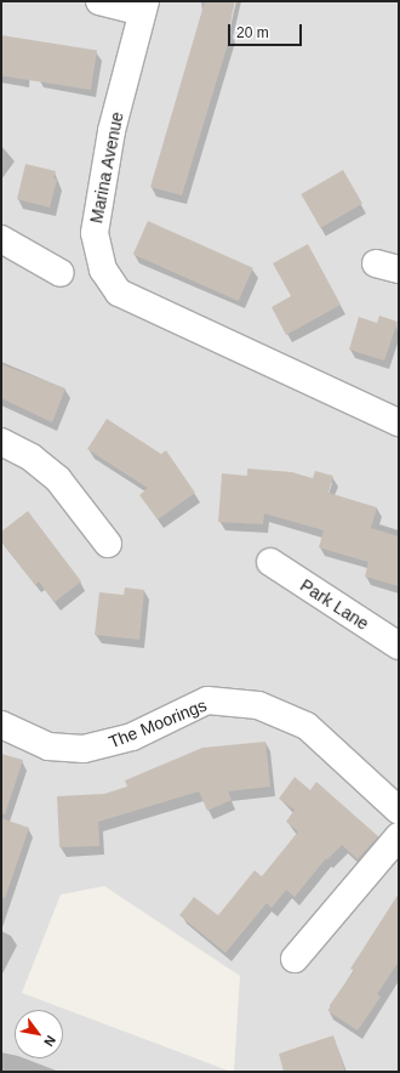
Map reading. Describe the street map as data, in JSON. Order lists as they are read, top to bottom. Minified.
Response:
{"streets":{"street":["Marina Avenue","Park Lane","The Moorings"]},"scale_bar":"20 m","north":"bottom right"}
